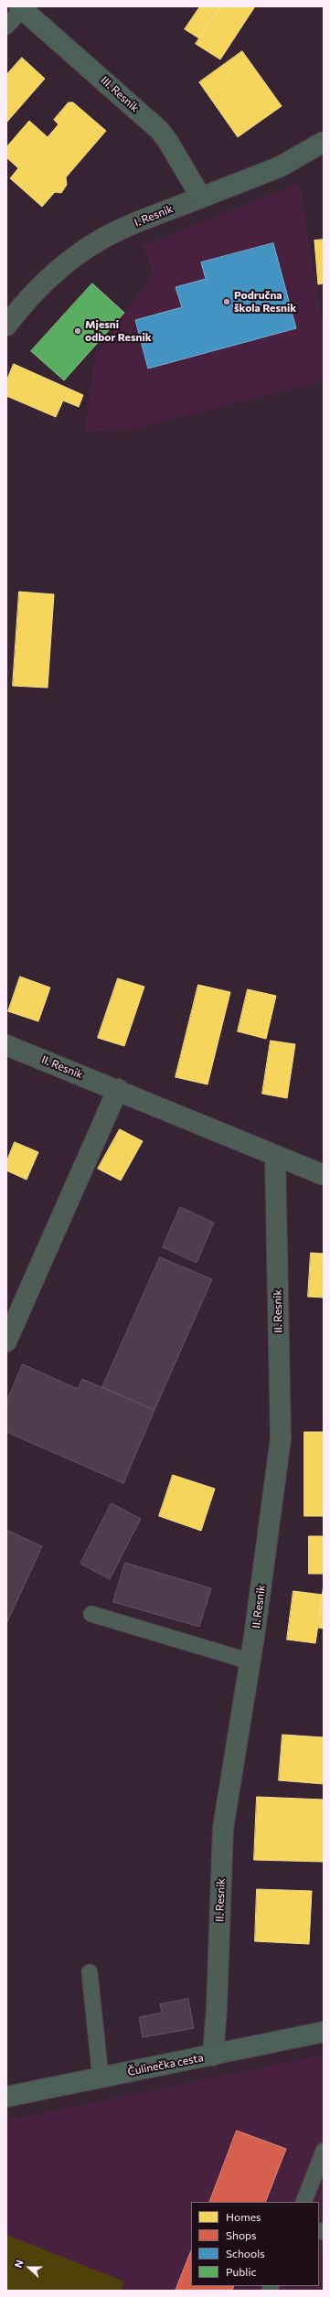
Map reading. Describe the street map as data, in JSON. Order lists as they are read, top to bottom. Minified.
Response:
{"streets":{"street":["III. Resnik","I. Resnik","II. Resnik","Čulinečka cesta"]},"crossings":[["III. Resnik","I. Resnik"],["II. Resnik","Čulinečka cesta"]],"places":["Područna škola Resnik","Mjesni odbor Resnik"],"legend":["Homes","Shops","Schools","Public"],"north":"left"}
